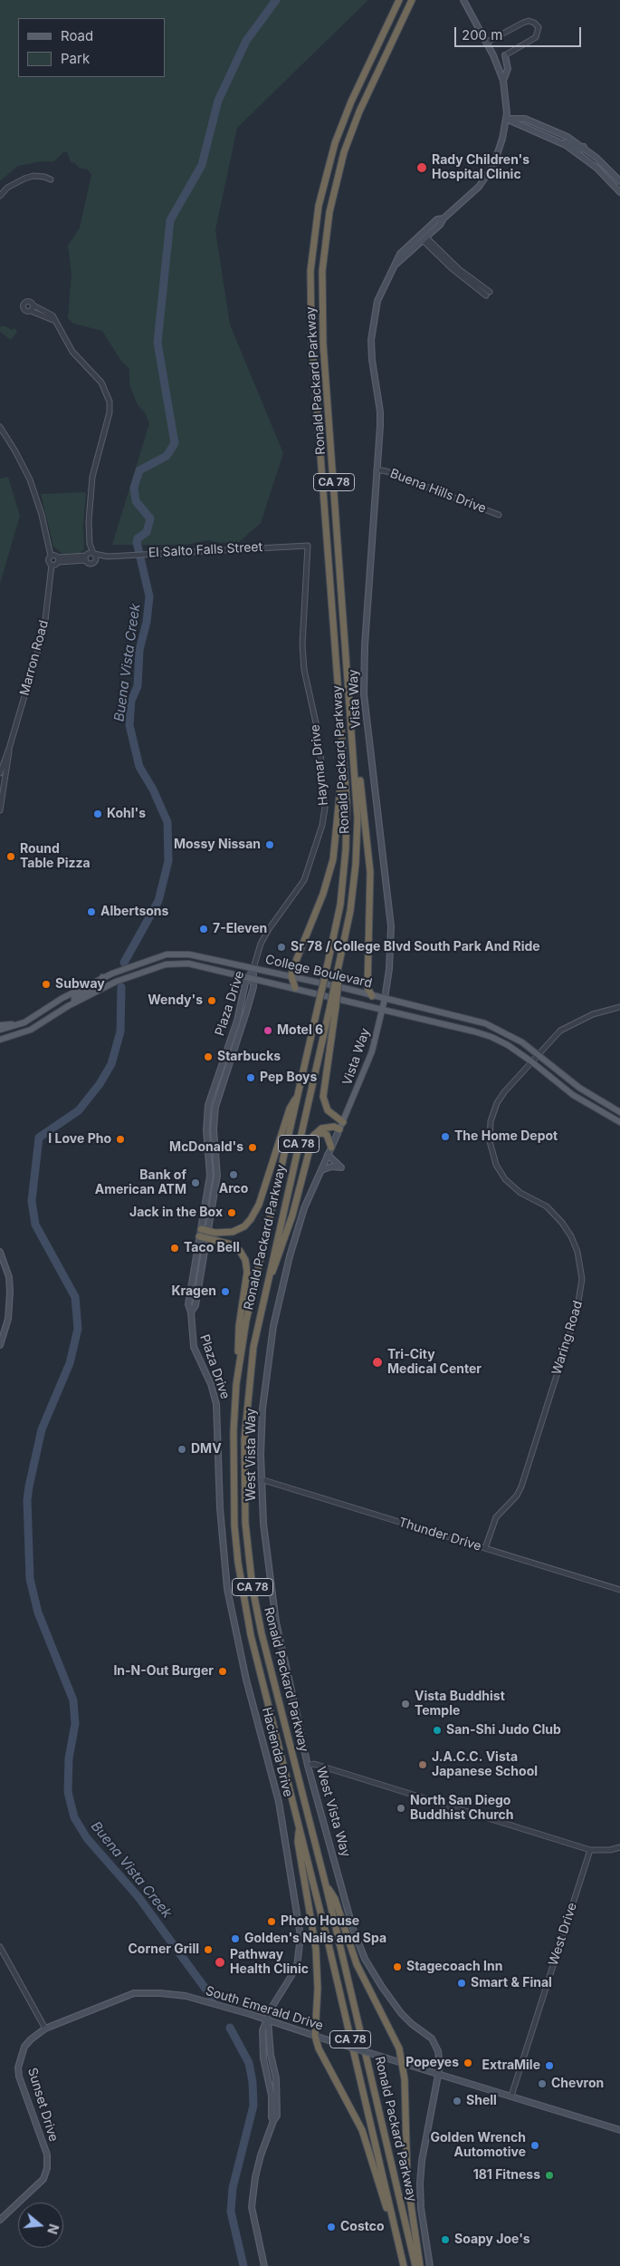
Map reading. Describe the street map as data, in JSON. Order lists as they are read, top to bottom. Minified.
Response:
{"streets":{"highway":["Ronald Packard Parkway","CA 78"],"main road":["Vista Way","College Boulevard","Plaza Drive","West Vista Way","Hacienda Drive","South Emerald Drive","Sunset Drive"],"street":["Buena Hills Drive","El Salto Falls Street","Marron Road","Haymar Drive","Waring Road","Thunder Drive","West Drive"]},"crossings":[["Buena Hills Drive","Vista Way"],["El Salto Falls Street","Haymar Drive"],["Vista Way","College Boulevard"],["Vista Way","West Vista Way"],["Haymar Drive","College Boulevard"],["Haymar Drive","Plaza Drive"],["College Boulevard","Plaza Drive"],["College Boulevard","Waring Road"],["Plaza Drive","Hacienda Drive"],["Waring Road","Thunder Drive"],["West Vista Way","Thunder Drive"],["West Vista Way","South Emerald Drive"],["Hacienda Drive","South Emerald Drive"],["West Drive","South Emerald Drive"],["South Emerald Drive","Sunset Drive"]],"water":["Buena Vista Creek"],"places":["Rady Children's Hospital Clinic","Kohl's","Mossy Nissan","Round Table Pizza","Albertsons","7-Eleven","Sr 78 / College Blvd South Park And Ride","Subway","Wendy's","Motel 6","Starbucks","Pep Boys","The Home Depot","I Love Pho","McDonald's","Arco","Bank of American ATM","Jack in the Box","Taco Bell","Kragen","Tri-City Medical Center","DMV","In-N-Out Burger","Vista Buddhist Temple","San-Shi Judo Club","J.A.C.C. Vista Japanese School","North San Diego Buddhist Church","Photo House","Golden's Nails and Spa","Corner Grill","Pathway Health Clinic","Stagecoach Inn","Smart & Final","Popeyes","ExtraMile","Chevron","Shell","Golden Wrench Automotive","181 Fitness","Costco","Soapy Joe's"],"legend":["Road","Park"],"scale_bar":"200 m","north":"right"}
